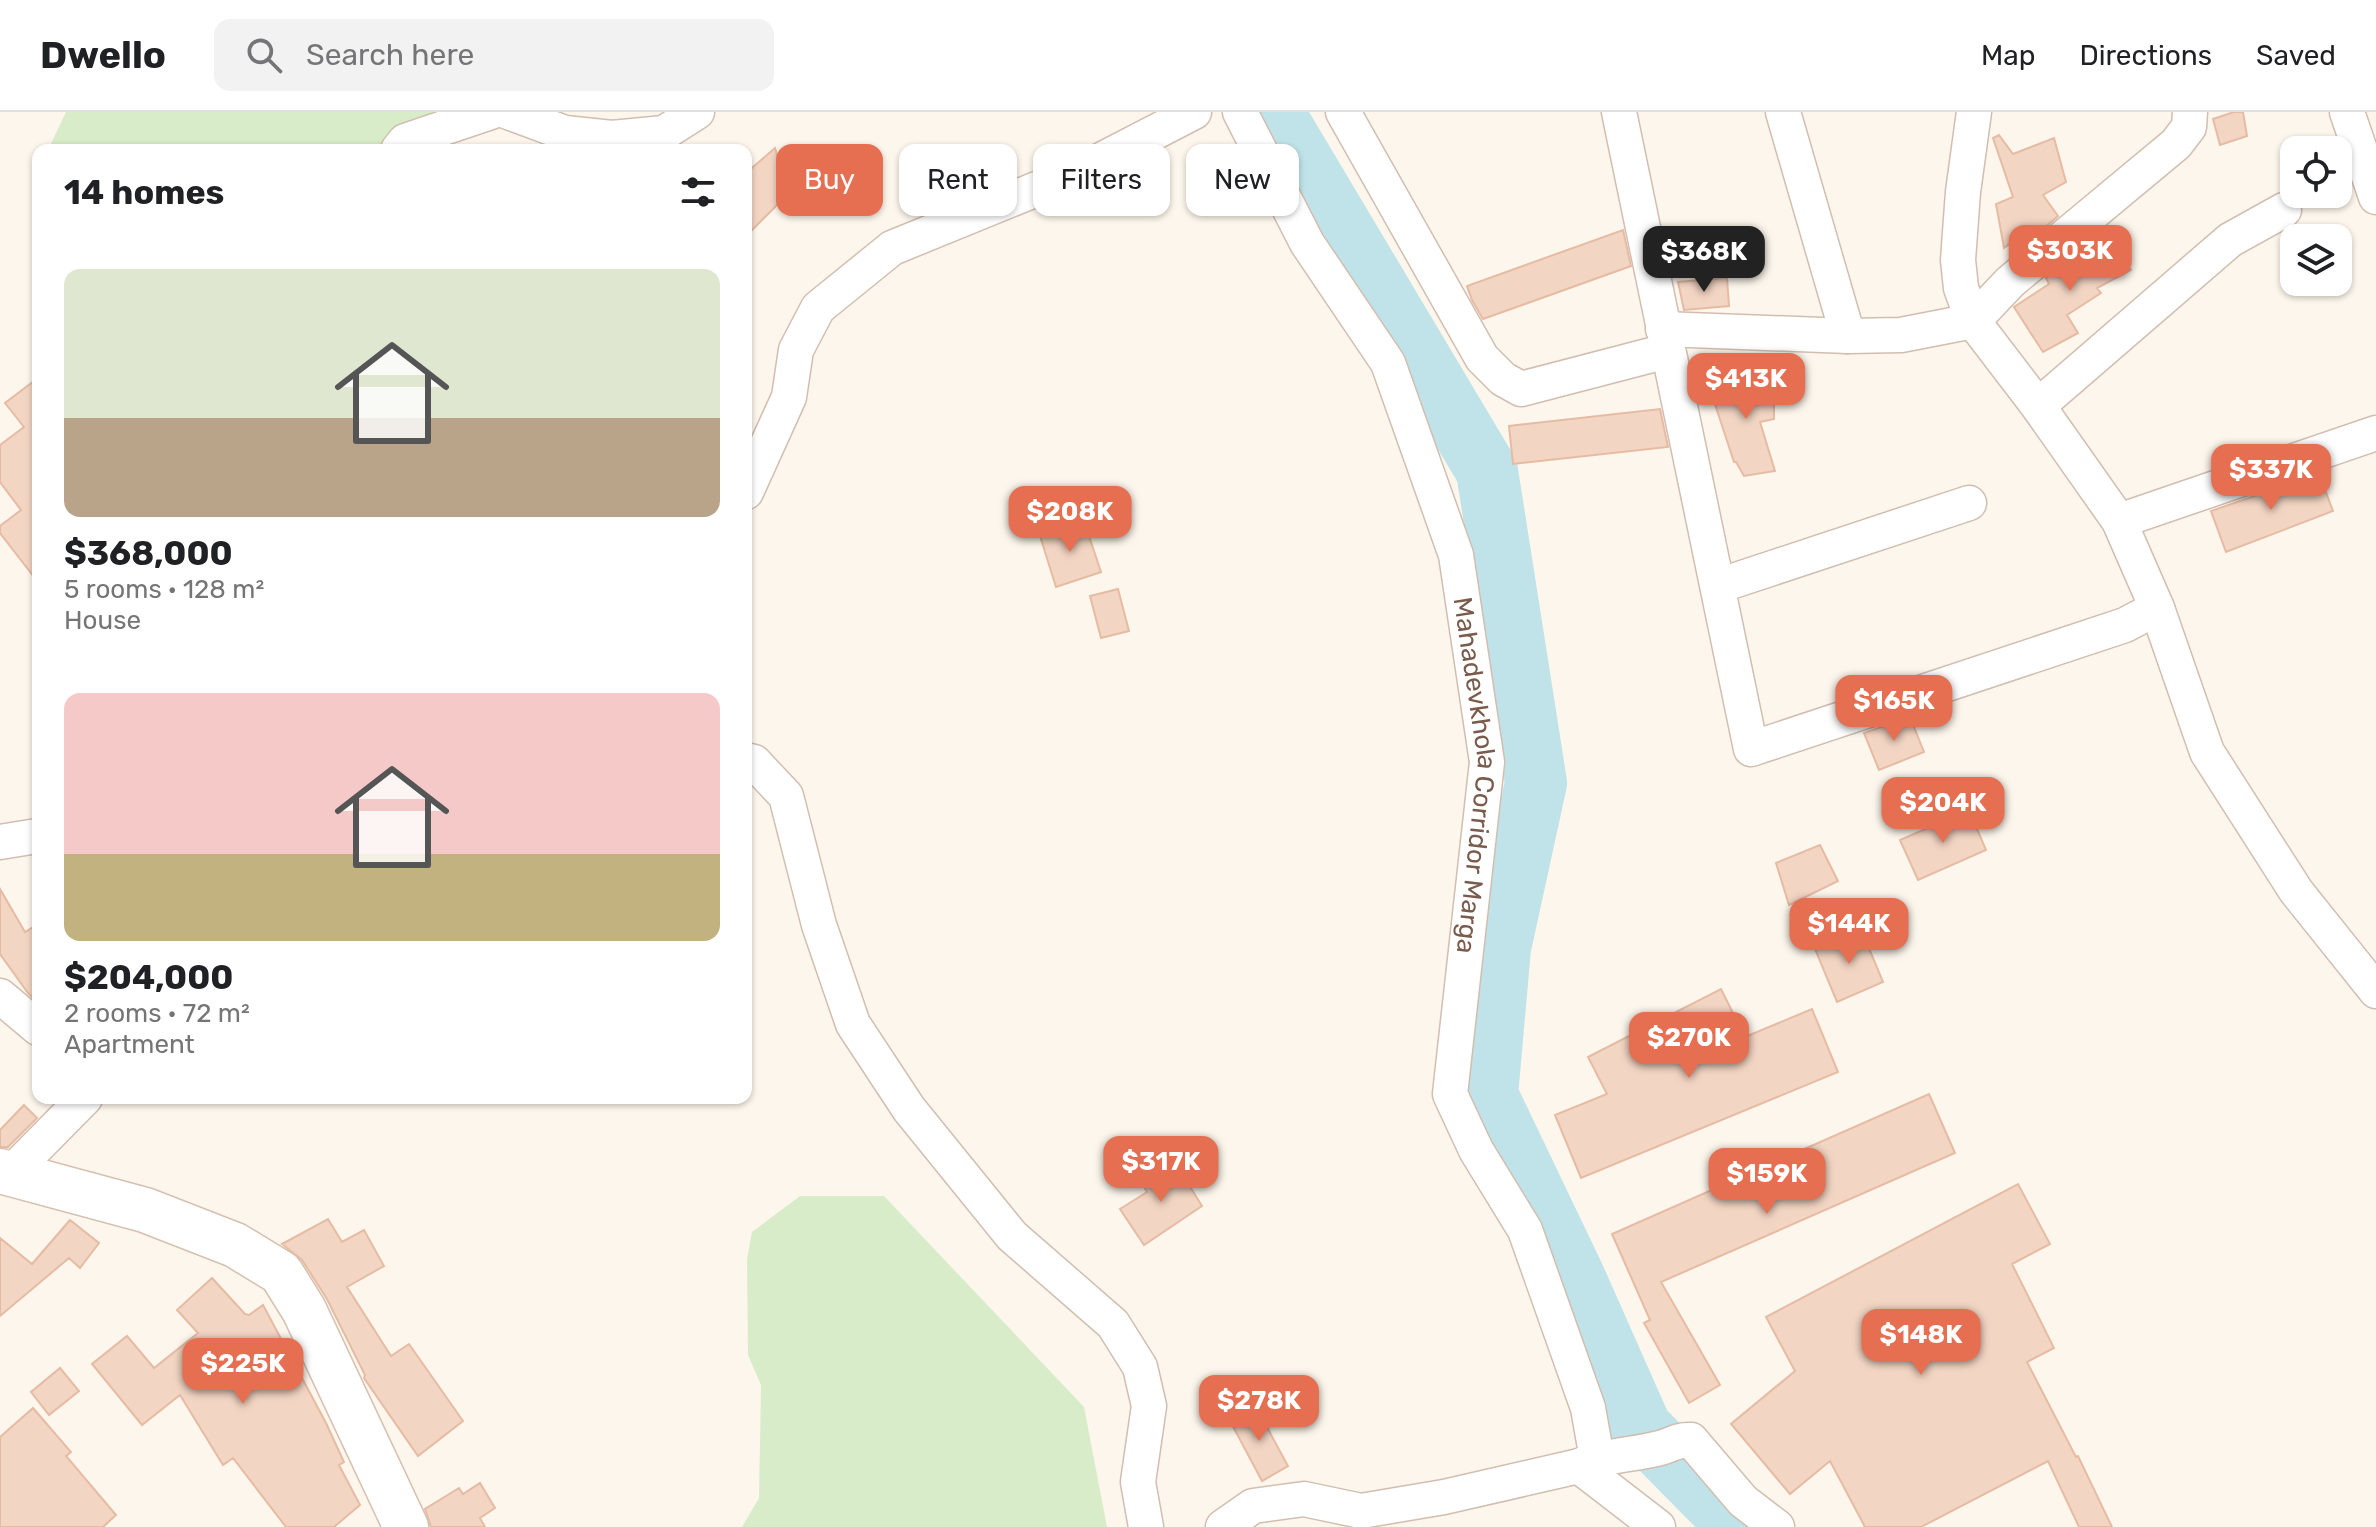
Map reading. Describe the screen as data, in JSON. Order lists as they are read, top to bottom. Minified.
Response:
{"streets":{"street":["Mahadevkhola Corridor Marga"]},"page":{"header":"Dwello","search":"Search here","nav":["Map","Directions","Saved"],"chip":["Buy","Rent","Filters","New"],"heading":"14 homes","price":["$303K","$368K","$413K","$337K","$208K","$165K","$204K","$144K","$270K","$317K","$159K","$148K","$225K","$278K"],"list":[{"name":"$368,000","note":"5 rooms · 128 m² · House"},{"name":"$204,000","note":"2 rooms · 72 m² · Apartment"}]}}
